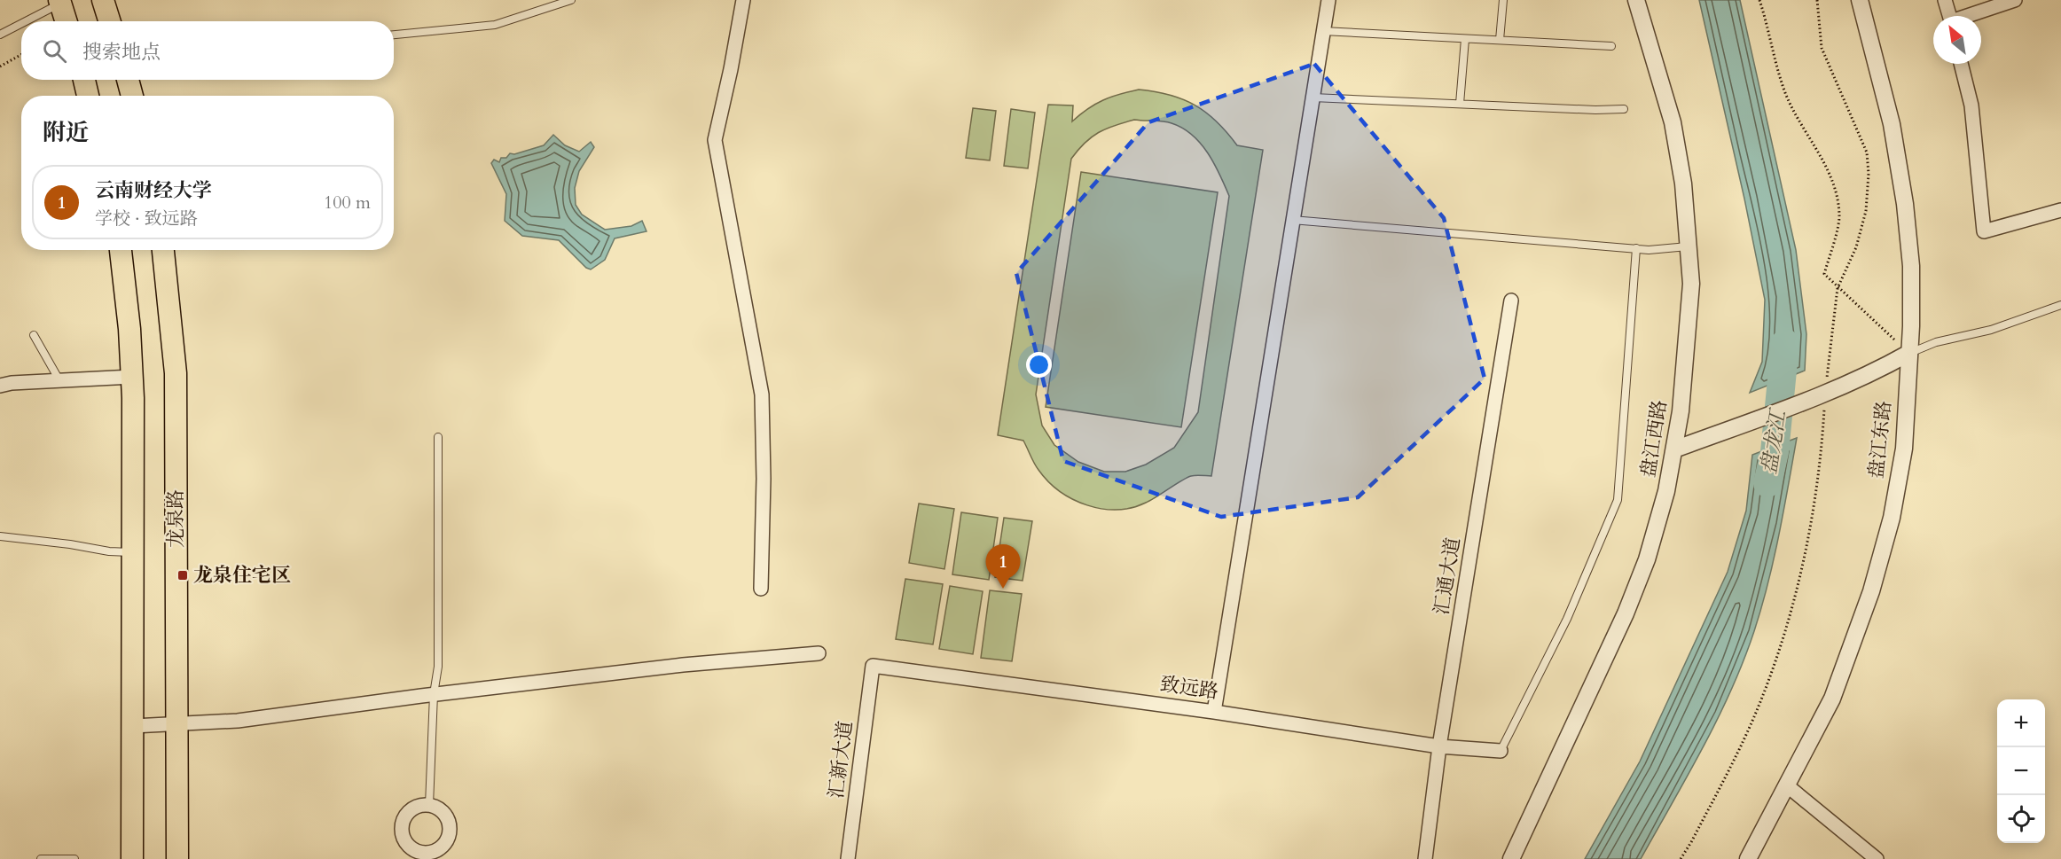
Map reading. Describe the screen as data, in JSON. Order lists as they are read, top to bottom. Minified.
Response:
{"streets":{"main road":["龙泉路"],"street":["盘江西路","盘江东路","汇通大道","致远路","汇新大道"]},"crossings":[["汇通大道","致远路"],["致远路","汇新大道"]],"water":["盘龙江"],"places":{"transit":["龙泉住宅区"]},"north":"top left","page":{"search":"搜索地点","heading":"附近","list":[{"mark":"1","name":"云南财经大学","note":"学校 · 致远路","value":"100 m"}],"pins":"1","map_buttons":["+","−"]}}
